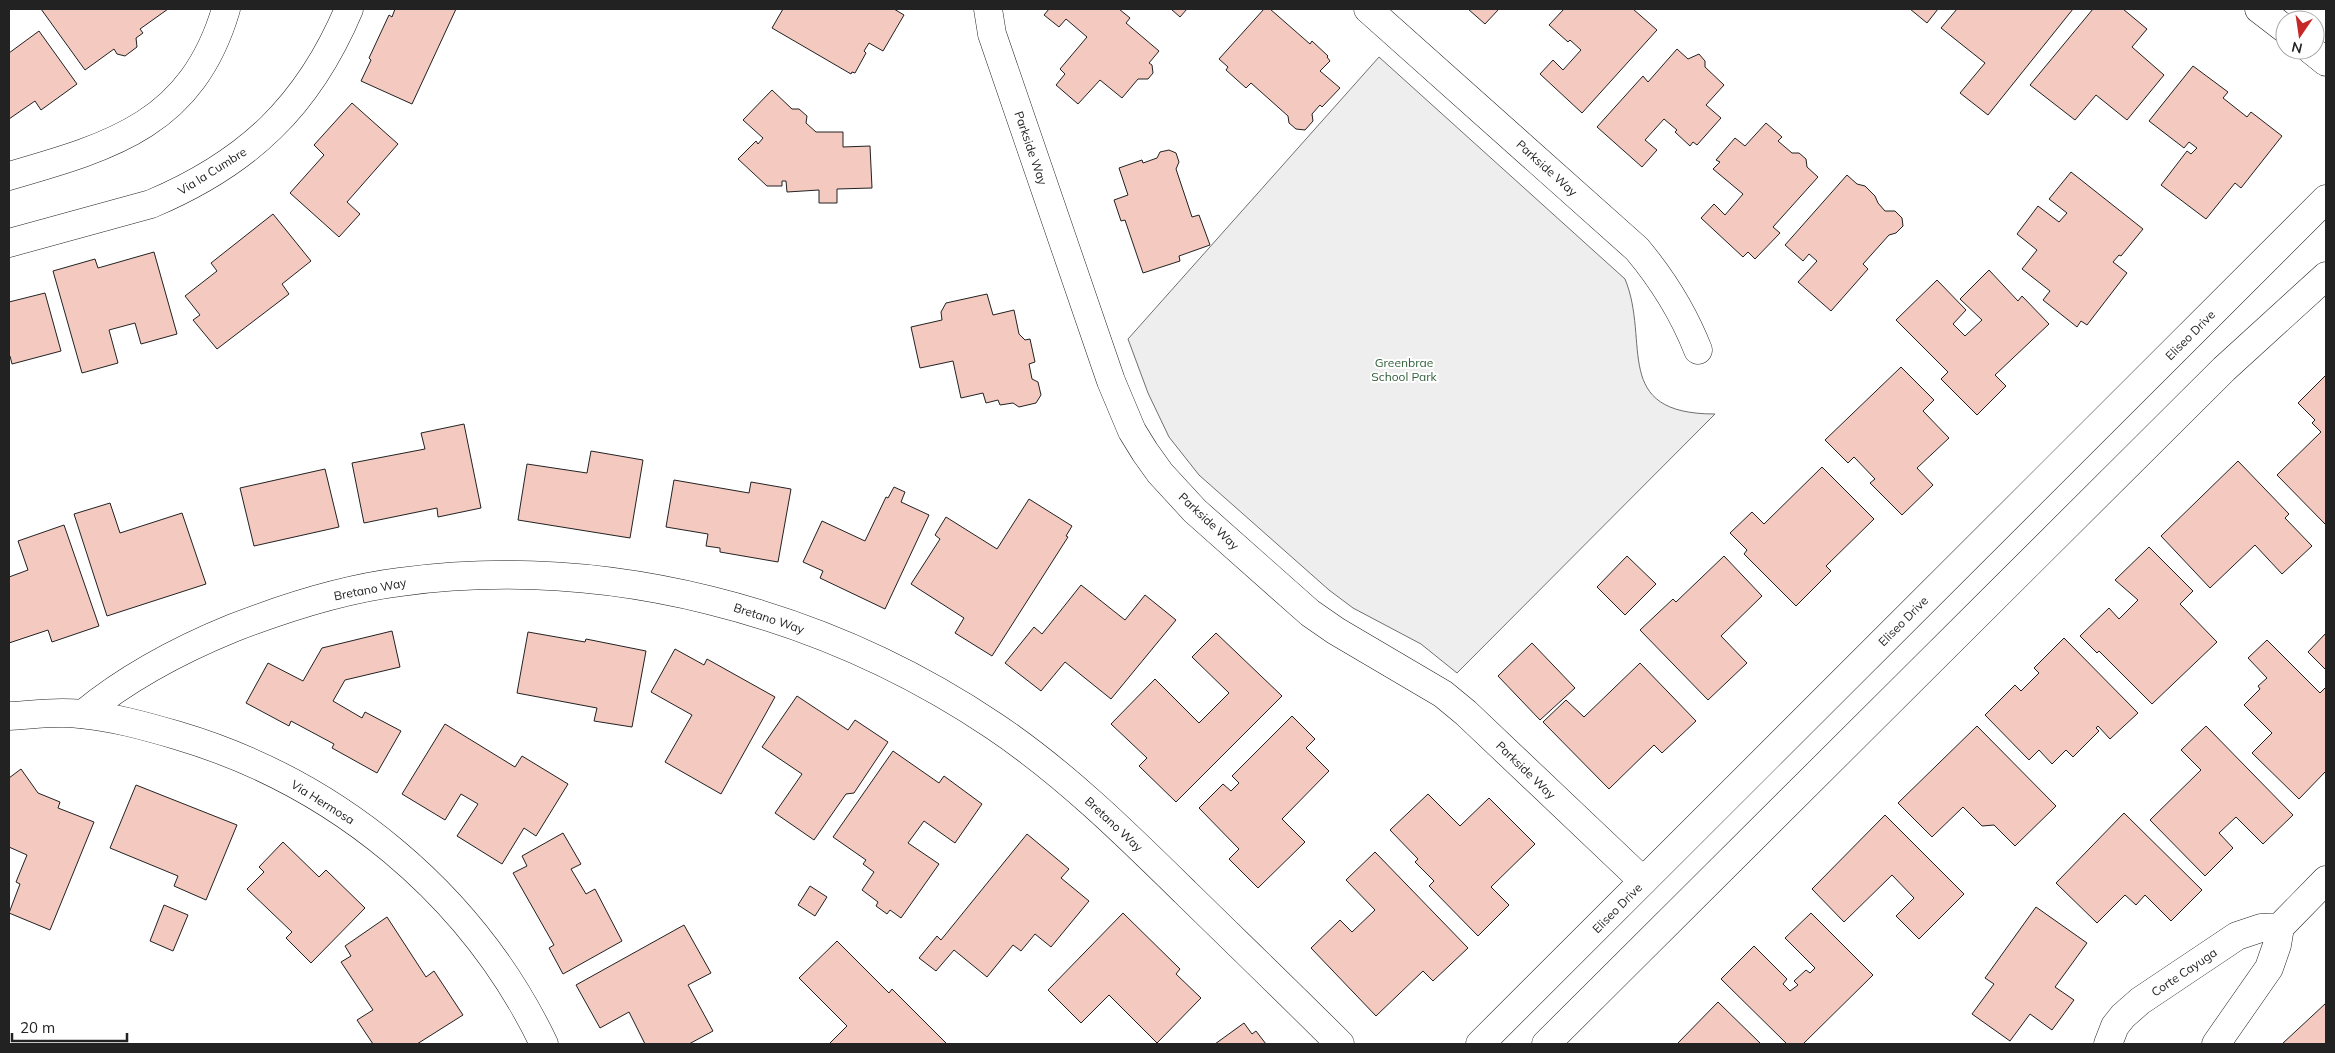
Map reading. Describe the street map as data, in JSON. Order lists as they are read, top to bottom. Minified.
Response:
{"streets":{"street":["Parkside Way","Via la Cumbre","Eliseo Drive","Bretano Way","Via Hermosa","Corte Cayuga"]},"crossings":[["Parkside Way","Eliseo Drive"],["Bretano Way","Via Hermosa"]],"parks":["Greenbrae School Park"],"scale_bar":"20 m","north":"bottom"}
